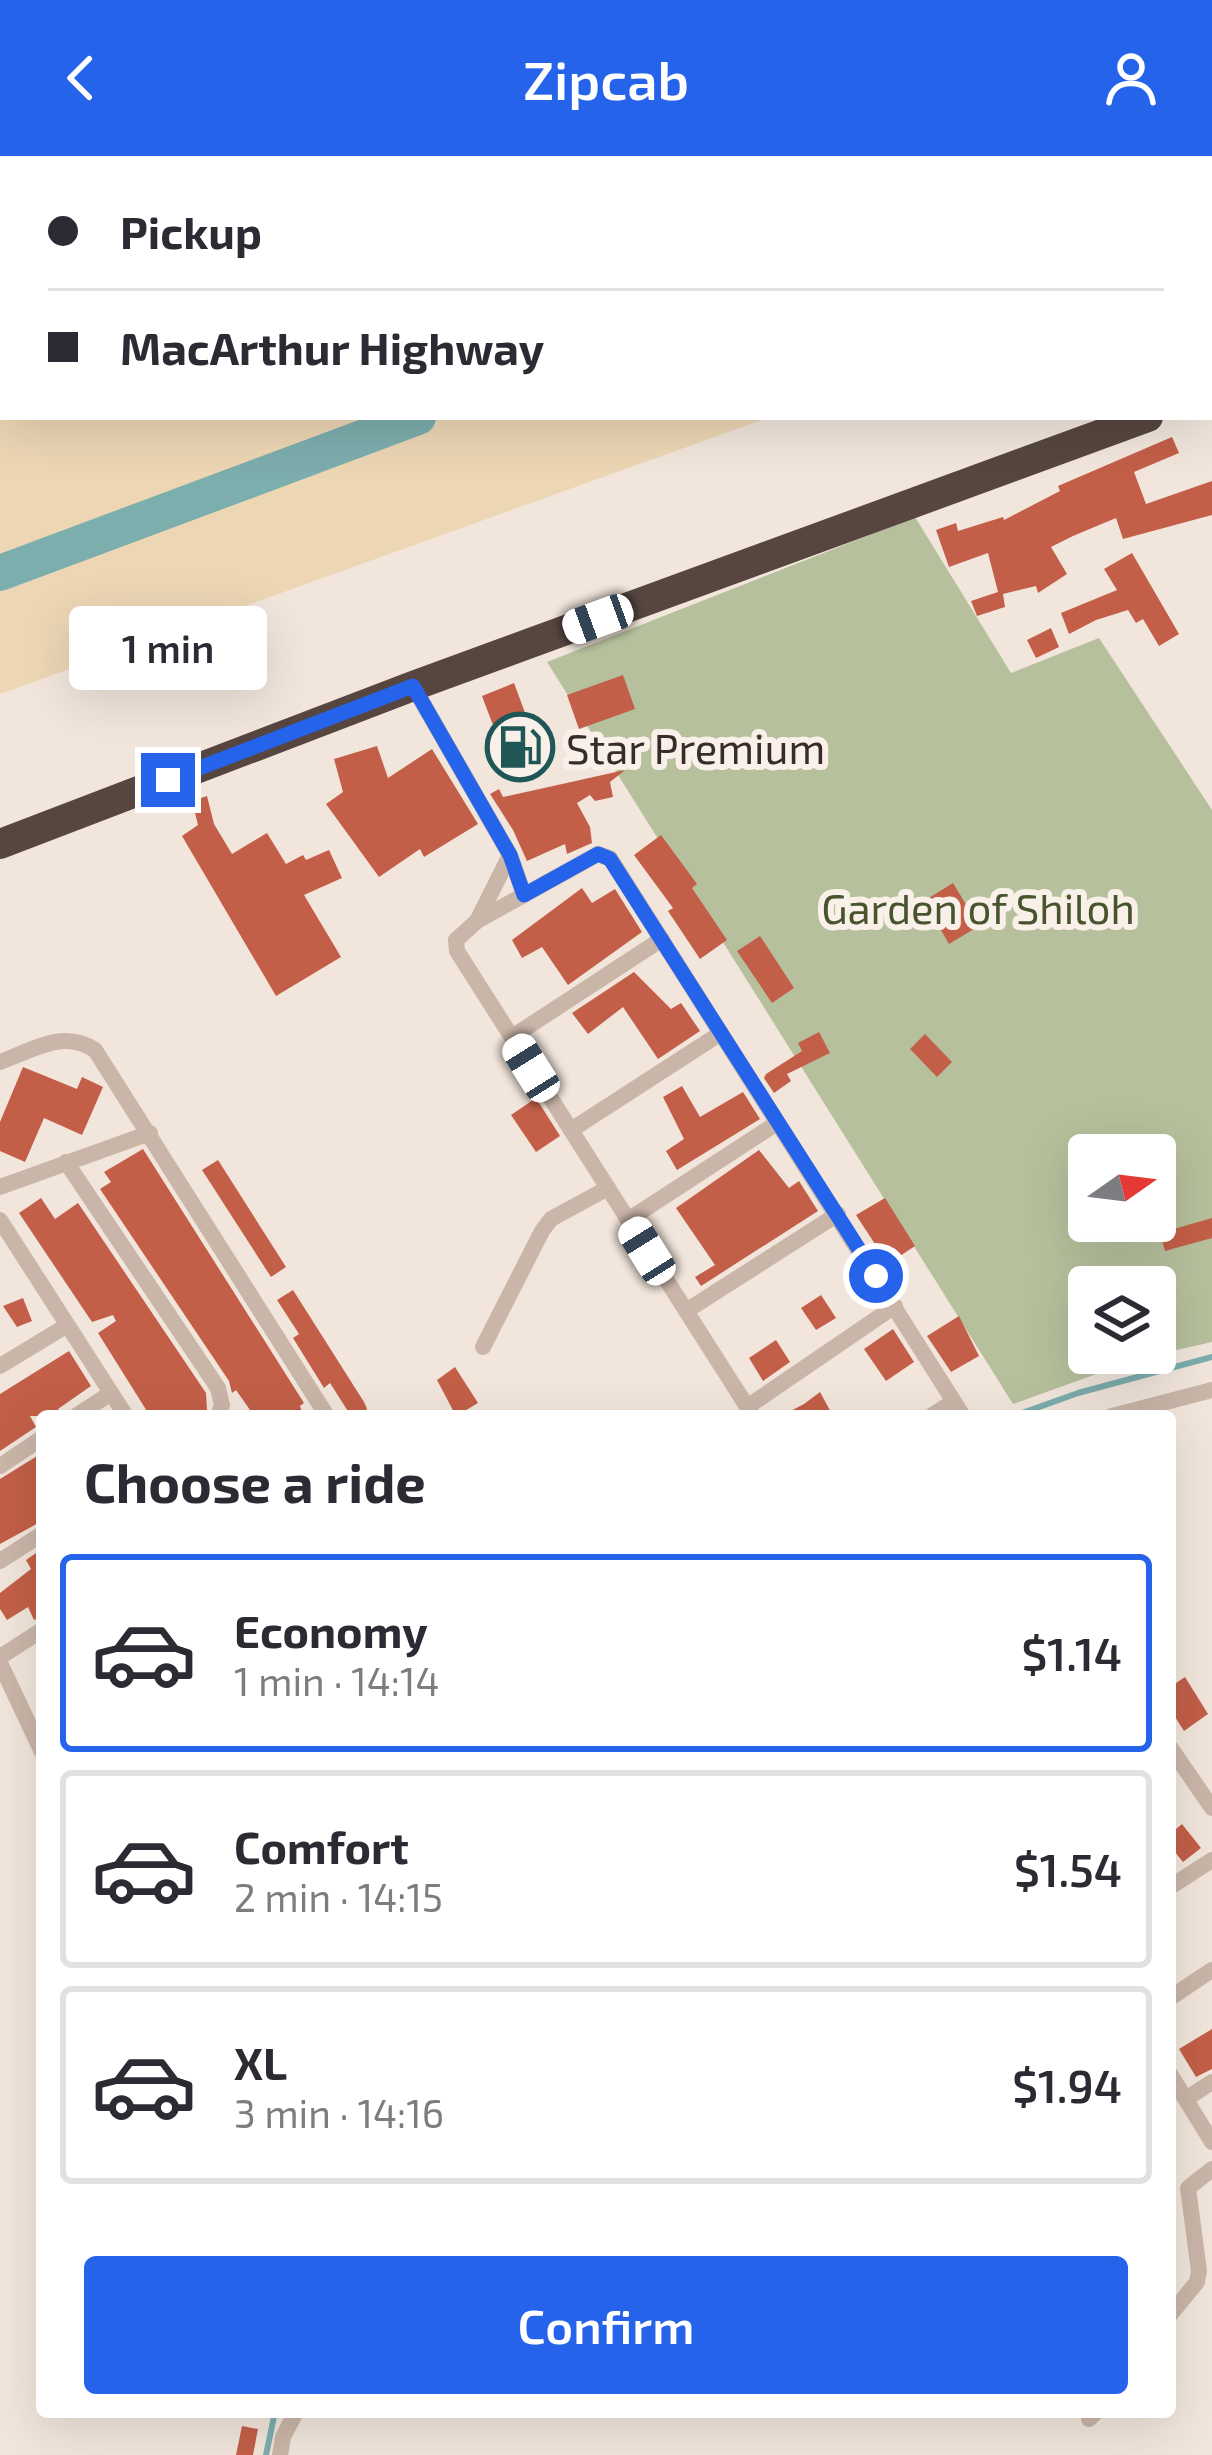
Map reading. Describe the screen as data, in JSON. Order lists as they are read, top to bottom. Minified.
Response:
{"parks":["Garden of Shiloh"],"places":{"fuel station":["Star Premium"]},"north":"right","page":{"header":"Zipcab","banner":["Pickup","MacArthur Highway"],"bubble":"1 min","heading":"Choose a ride","list":[{"name":"Economy","note":"1 min · 14:14","value":"$1.14"},{"name":"Comfort","note":"2 min · 14:15","value":"$1.54"},{"name":"XL","note":"3 min · 14:16","value":"$1.94"}],"buttons":"Confirm"}}
